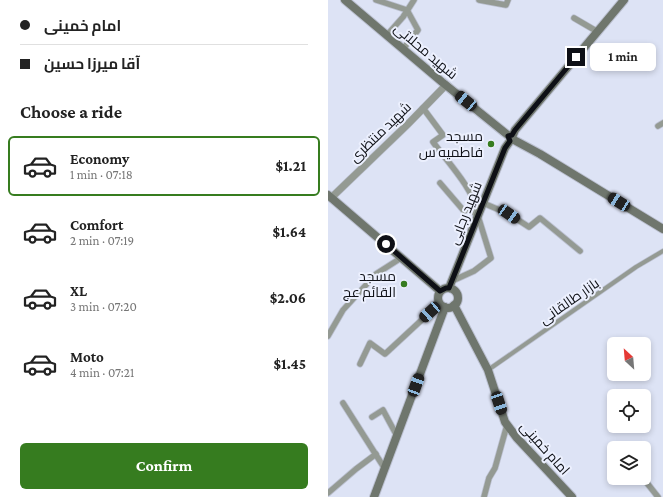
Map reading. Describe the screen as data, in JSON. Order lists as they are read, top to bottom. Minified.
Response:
{"streets":{"main road":["شهید محلاتی","شهید رجایی","امام خمینی"],"street":["شهید منتظری","بازار طالقانی"]},"crossings":[["شهید محلاتی","شهید منتظری"],["شهید محلاتی","شهید رجایی"],["شهید رجایی","امام خمینی"],["بازار طالقانی","امام خمینی"]],"places":["مسجد فاطمیه س","مسجد القائم عج"],"north":"top left","page":{"banner":["امام خمینی","آقا میرزا حسین"],"bubble":"1 min","heading":"Choose a ride","list":[{"name":"Economy","note":"1 min · 07:18","value":"$1.21"},{"name":"Comfort","note":"2 min · 07:19","value":"$1.64"},{"name":"XL","note":"3 min · 07:20","value":"$2.06"},{"name":"Moto","note":"4 min · 07:21","value":"$1.45"}],"buttons":"Confirm"}}
